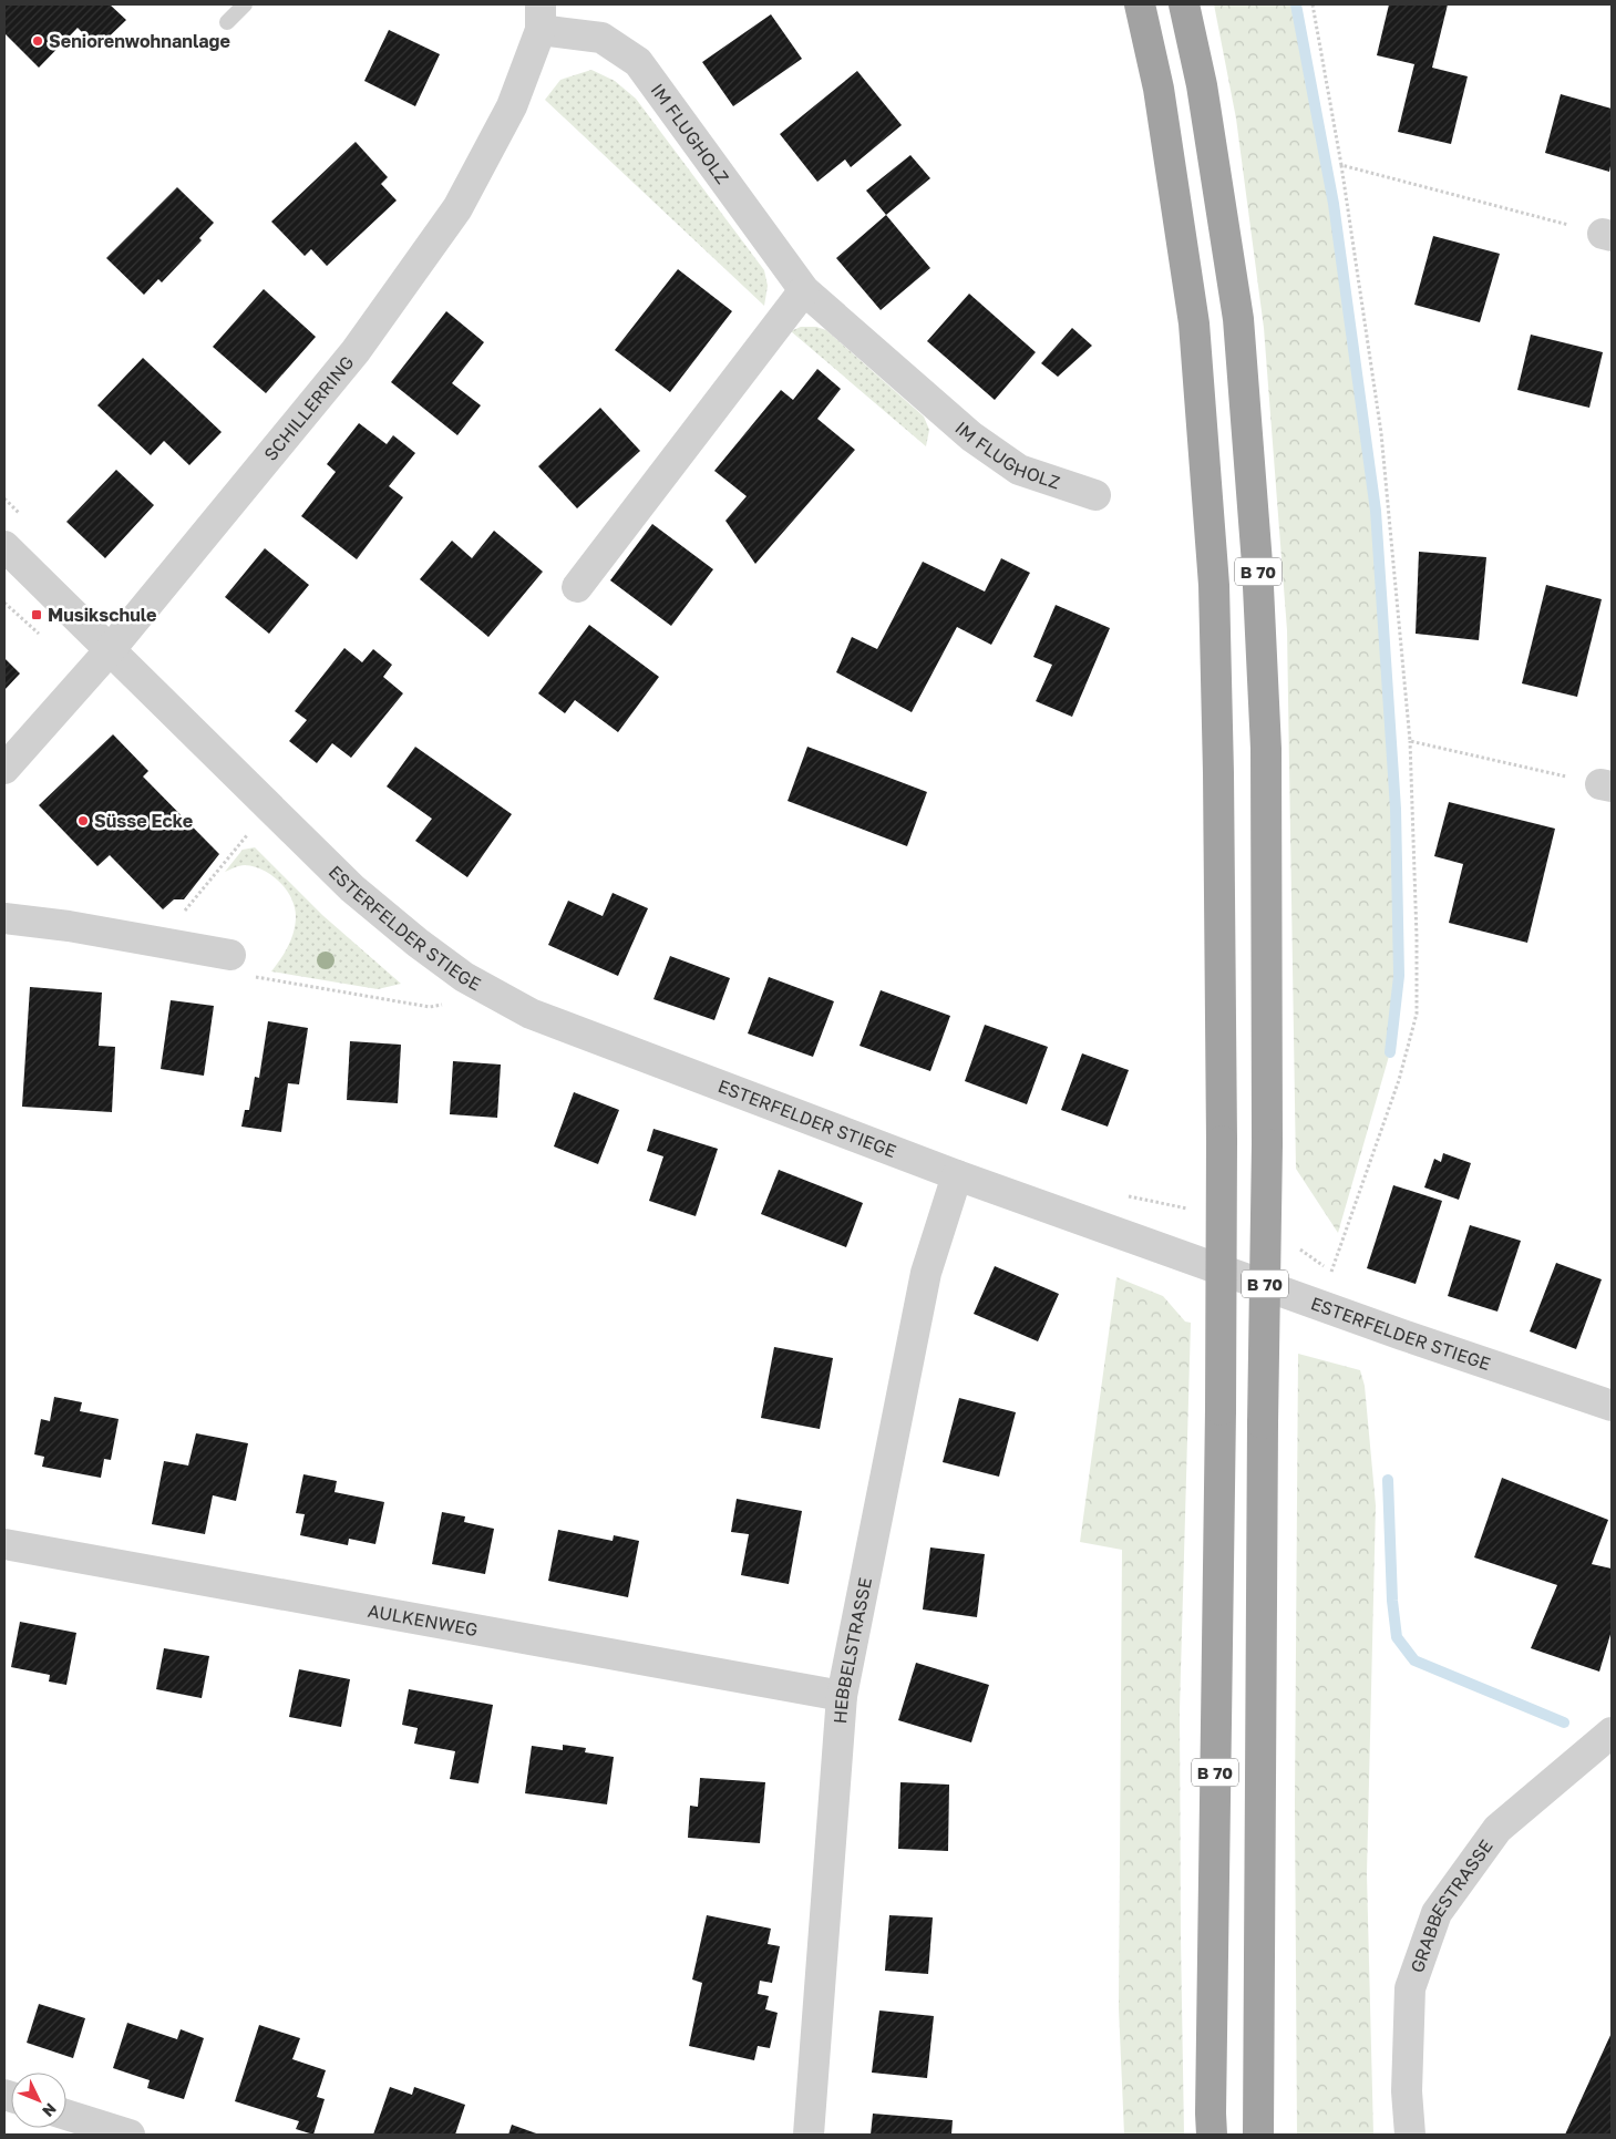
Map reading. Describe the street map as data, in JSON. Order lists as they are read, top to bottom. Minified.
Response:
{"streets":{"highway":["B 70"],"street":["IM FLUGHOLZ","SCHILLERRING","ESTERFELDER STIEGE","AULKENWEG","HEBBELSTRASSE","GRABBESTRASSE"]},"crossings":[["IM FLUGHOLZ","SCHILLERRING"],["SCHILLERRING","ESTERFELDER STIEGE"],["ESTERFELDER STIEGE","HEBBELSTRASSE"],["AULKENWEG","HEBBELSTRASSE"]],"places":{"other":["Seniorenwohnanlage","Süsse Ecke"],"transit":["Musikschule"]},"north":"bottom right"}
